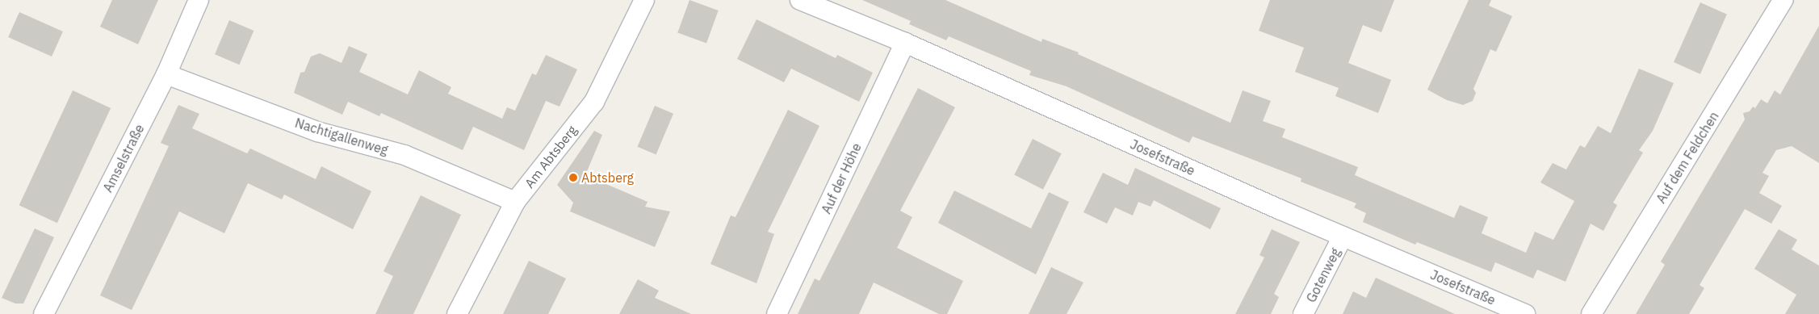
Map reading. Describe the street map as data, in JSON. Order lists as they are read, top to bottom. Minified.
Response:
{"streets":{"street":["Nachtigallenweg","Am Abtsberg","Josefstraße","Auf dem Feldchen","Amselstraße","Auf der Höhe","Gotenweg"]},"crossings":[["Nachtigallenweg","Am Abtsberg"],["Nachtigallenweg","Amselstraße"],["Josefstraße","Auf der Höhe"],["Josefstraße","Gotenweg"]],"places":["Abtsberg"]}
